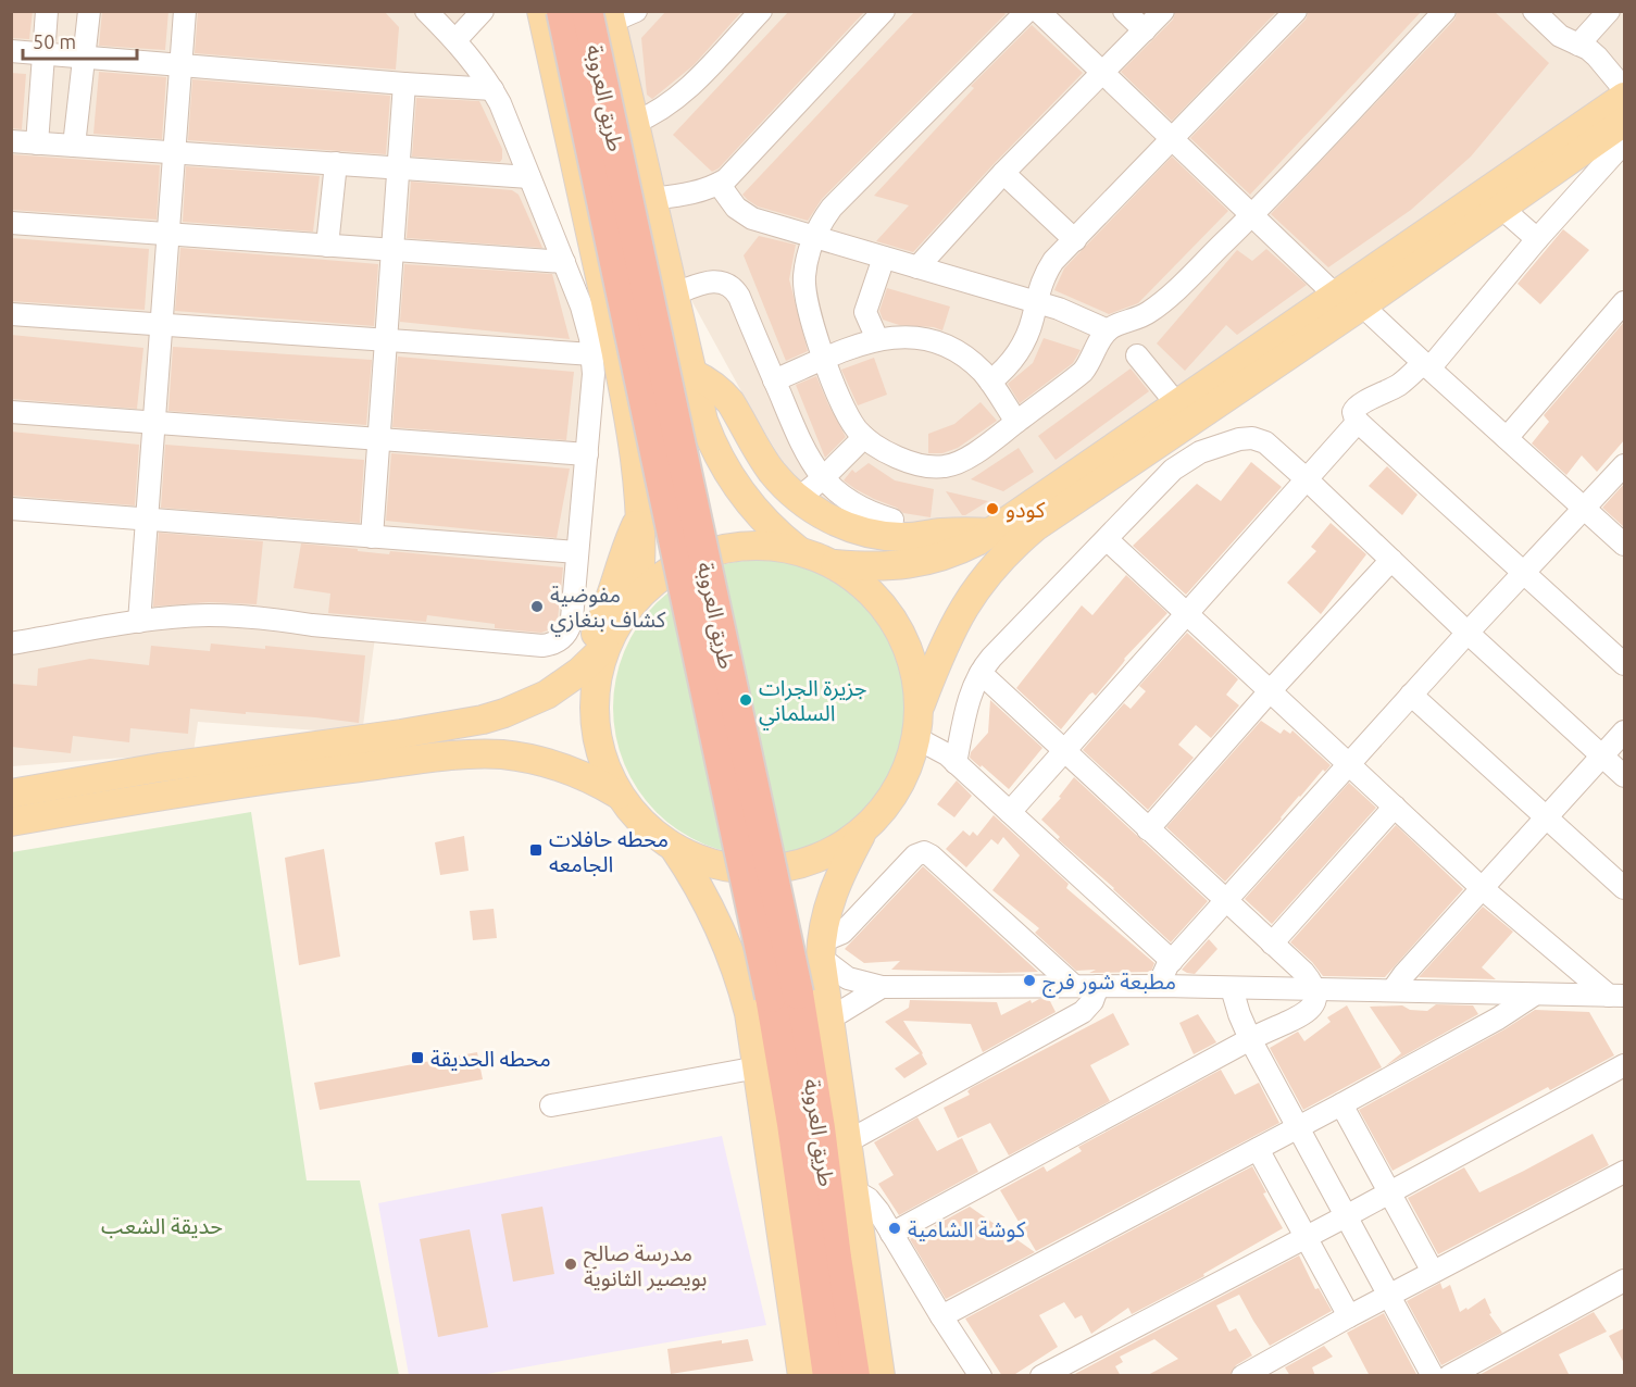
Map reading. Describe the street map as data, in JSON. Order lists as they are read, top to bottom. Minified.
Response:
{"streets":{"highway":["طريق العروبة"]},"parks":["حديقة الشعب"],"places":{"other":["كودو","مفوضية كشاف بنغازي","جزيرة الجرات السلماني","مطبعة شور فرج","كوشة الشامية","مدرسة صالح بويصير الثانوية"],"transit":["محطه حافلات الجامعه","محطه الحديقة"]},"scale_bar":"50 m"}
